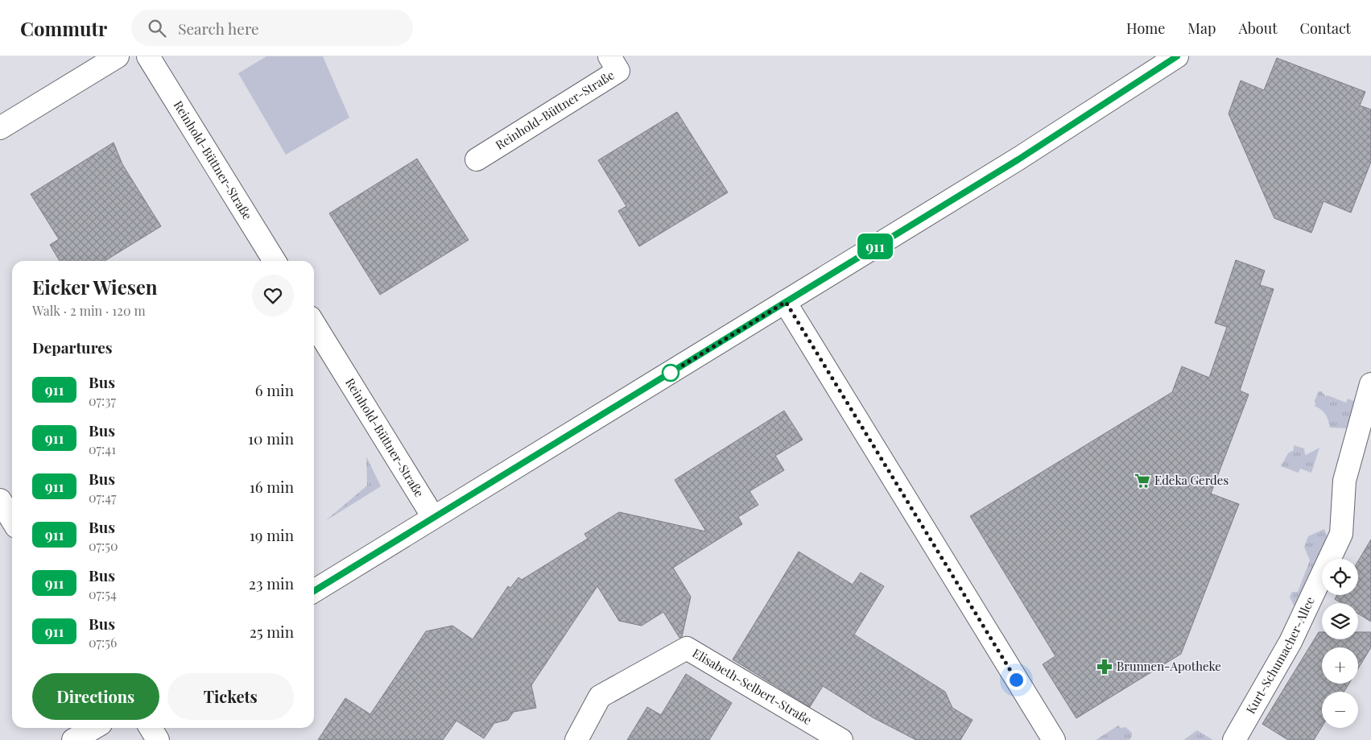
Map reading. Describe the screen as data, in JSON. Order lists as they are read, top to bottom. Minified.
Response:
{"streets":{"street":["Reinhold-Büttner-Straße","Kurt-Schumacher-Allee","Elisabeth-Selbert-Straße"]},"places":{"supermarket":["Edeka Gerdes"],"pharmacy":["Brunnen-Apotheke"]},"lines":["bus line 911"],"page":{"header":"Commutr","search":"Search here","nav":["Home","Map","About","Contact"],"on_map":"911","heading":[["Eicker Wiesen","Walk · 2 min · 120 m"],"Departures"],"list":[{"mark":"911","name":"Bus","note":"07:37","value":"6 min"},{"mark":"911","name":"Bus","note":"07:41","value":"10 min"},{"mark":"911","name":"Bus","note":"07:47","value":"16 min"},{"mark":"911","name":"Bus","note":"07:50","value":"19 min"},{"mark":"911","name":"Bus","note":"07:54","value":"23 min"},{"mark":"911","name":"Bus","note":"07:56","value":"25 min"}],"map_buttons":["+","−"],"buttons":["Directions","Tickets"]}}
